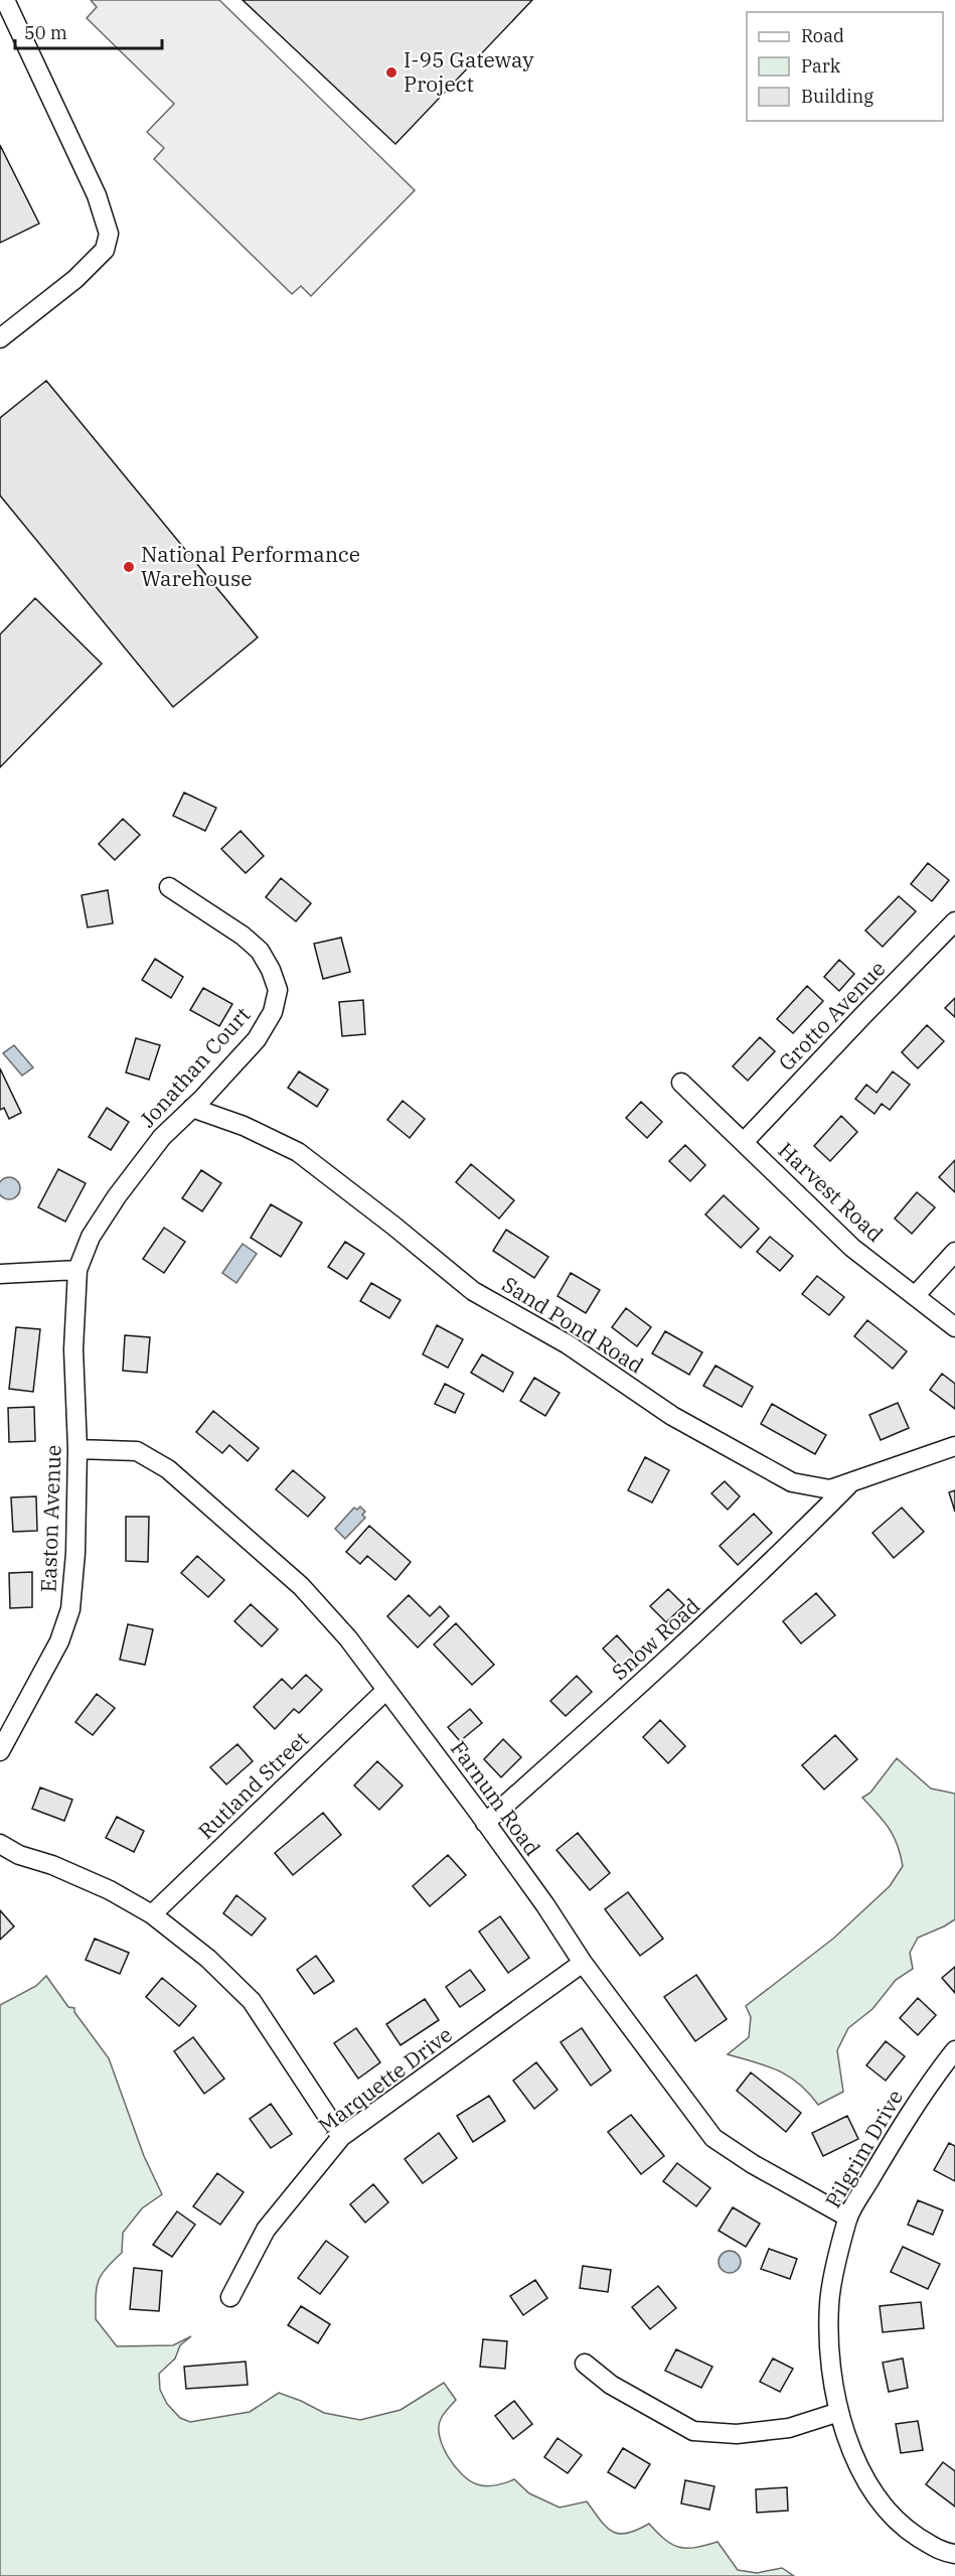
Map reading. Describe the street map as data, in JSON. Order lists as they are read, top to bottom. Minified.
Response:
{"streets":{"street":["Grotto Avenue","Jonathan Court","Harvest Road","Sand Pond Road","Easton Avenue","Snow Road","Rutland Street","Farnum Road","Marquette Drive","Pilgrim Drive"]},"crossings":[["Grotto Avenue","Harvest Road"],["Jonathan Court","Sand Pond Road"],["Jonathan Court","Easton Avenue"],["Sand Pond Road","Snow Road"],["Easton Avenue","Farnum Road"],["Snow Road","Farnum Road"],["Rutland Street","Farnum Road"],["Farnum Road","Marquette Drive"],["Farnum Road","Pilgrim Drive"]],"places":["I-95 Gateway Project","National Performance Warehouse"],"legend":["Road","Park","Building"],"scale_bar":"50 m"}
